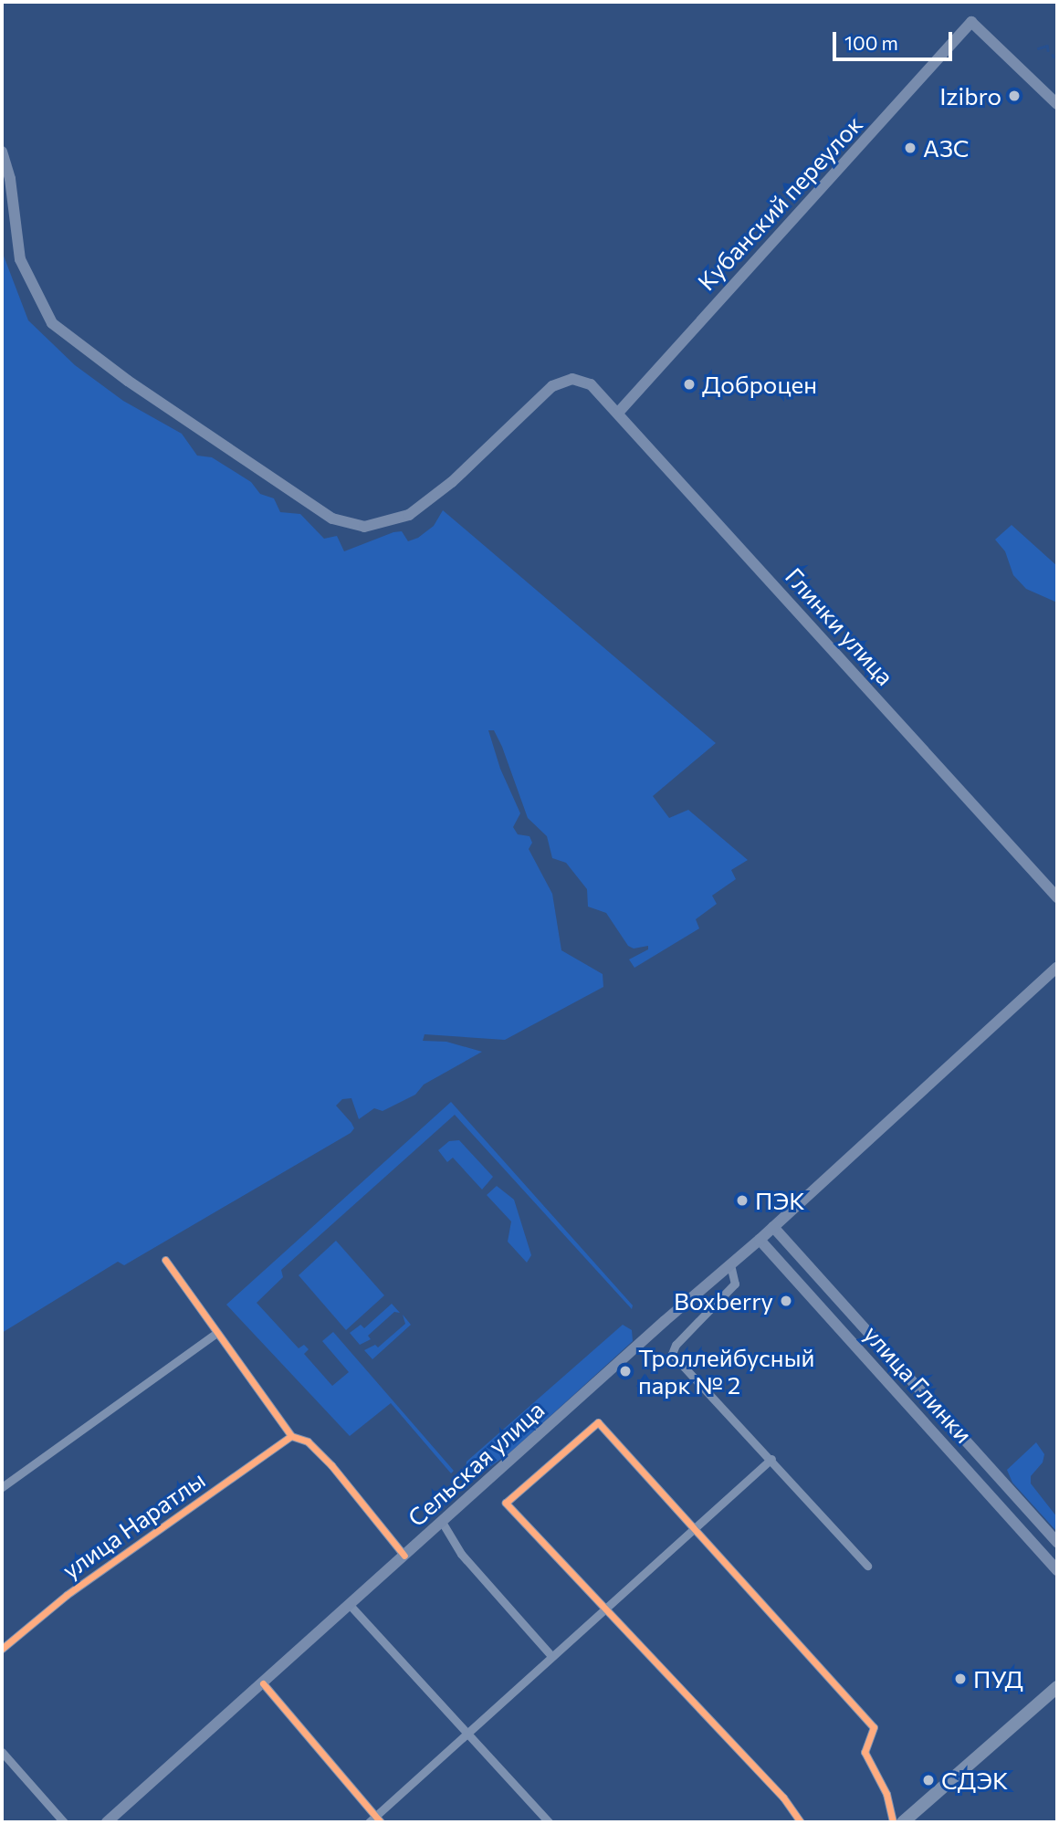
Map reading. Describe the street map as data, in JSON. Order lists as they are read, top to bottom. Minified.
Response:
{"streets":{"main road":["Кубанский переулок","Глинки улица","улица Глинки","Сельская улица"],"street":["улица Наратлы"]},"crossings":[["Кубанский переулок","Глинки улица"],["улица Глинки","Сельская улица"]],"places":["Izibro","АЗС","Доброцен","ПЭК","Boxberry","Троллейбусный парк № 2","ПУД","СДЭК"],"scale_bar":"100 m"}
